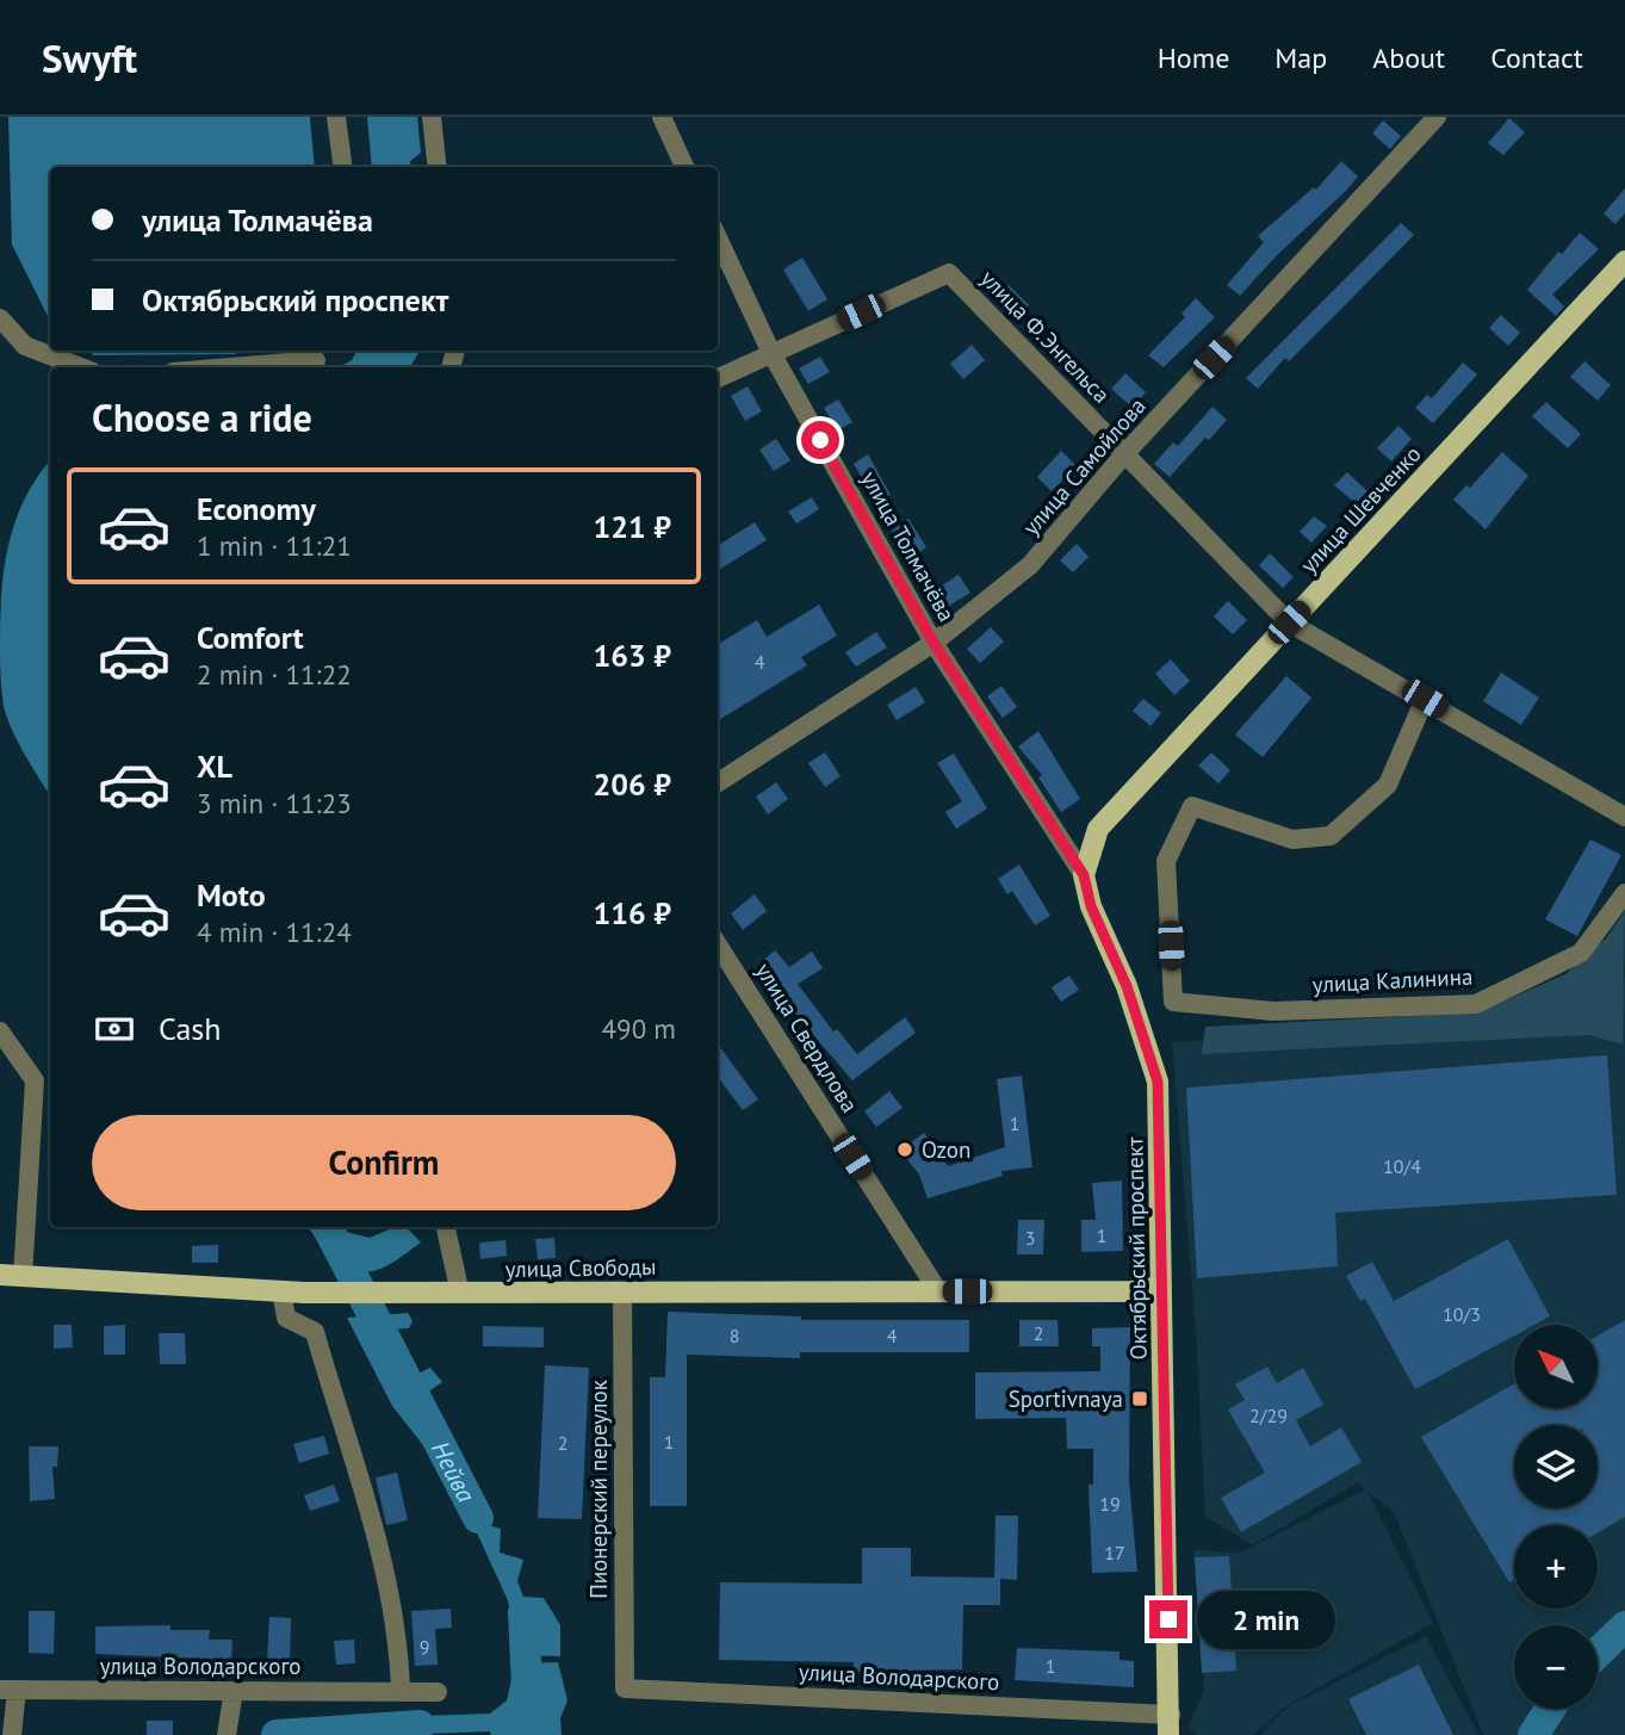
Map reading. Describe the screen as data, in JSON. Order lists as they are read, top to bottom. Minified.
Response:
{"streets":{"main road":["улица Шевченко","Октябрьский проспект","улица Свободы"],"street":["улица Ф.Энгельса","улица Самойлова","улица Толмачёва","улица Калинина","улица Свердлова","Пионерский переулок","улица Володарского"]},"crossings":[["улица Ф.Энгельса","улица Самойлова"],["улица Ф.Энгельса","улица Шевченко"],["улица Ф.Энгельса","улица Толмачёва"],["улица Ф.Энгельса","улица Калинина"],["улица Самойлова","улица Толмачёва"],["улица Шевченко","улица Толмачёва"],["улица Шевченко","Октябрьский проспект"],["улица Толмачёва","Октябрьский проспект"],["улица Свердлова","улица Свободы"],["Октябрьский проспект","улица Свободы"],["Октябрьский проспект","улица Володарского"],["улица Свободы","Пионерский переулок"],["Пионерский переулок","улица Володарского"]],"water":["Нейва"],"places":{"other":["Ozon"],"transit":["Sportivnaya"]},"house_numbers":["4","1","10/4","1","3","10/3","2","8","4","2/29","1","2","19","17","9","1"],"north":"top left","page":{"header":"Swyft","nav":["Home","Map","About","Contact"],"banner":["улица Толмачёва","Октябрьский проспект"],"heading":"Choose a ride","list":[{"name":"Economy","note":"1 min · 11:21","value":"121 ₽"},{"name":"Comfort","note":"2 min · 11:22","value":"163 ₽"},{"name":"XL","note":"3 min · 11:23","value":"206 ₽"},{"name":"Moto","note":"4 min · 11:24","value":"116 ₽"}],"pay":["Cash","490 m"],"buttons":"Confirm","map_buttons":["+","−"],"bubble":"2 min"}}
